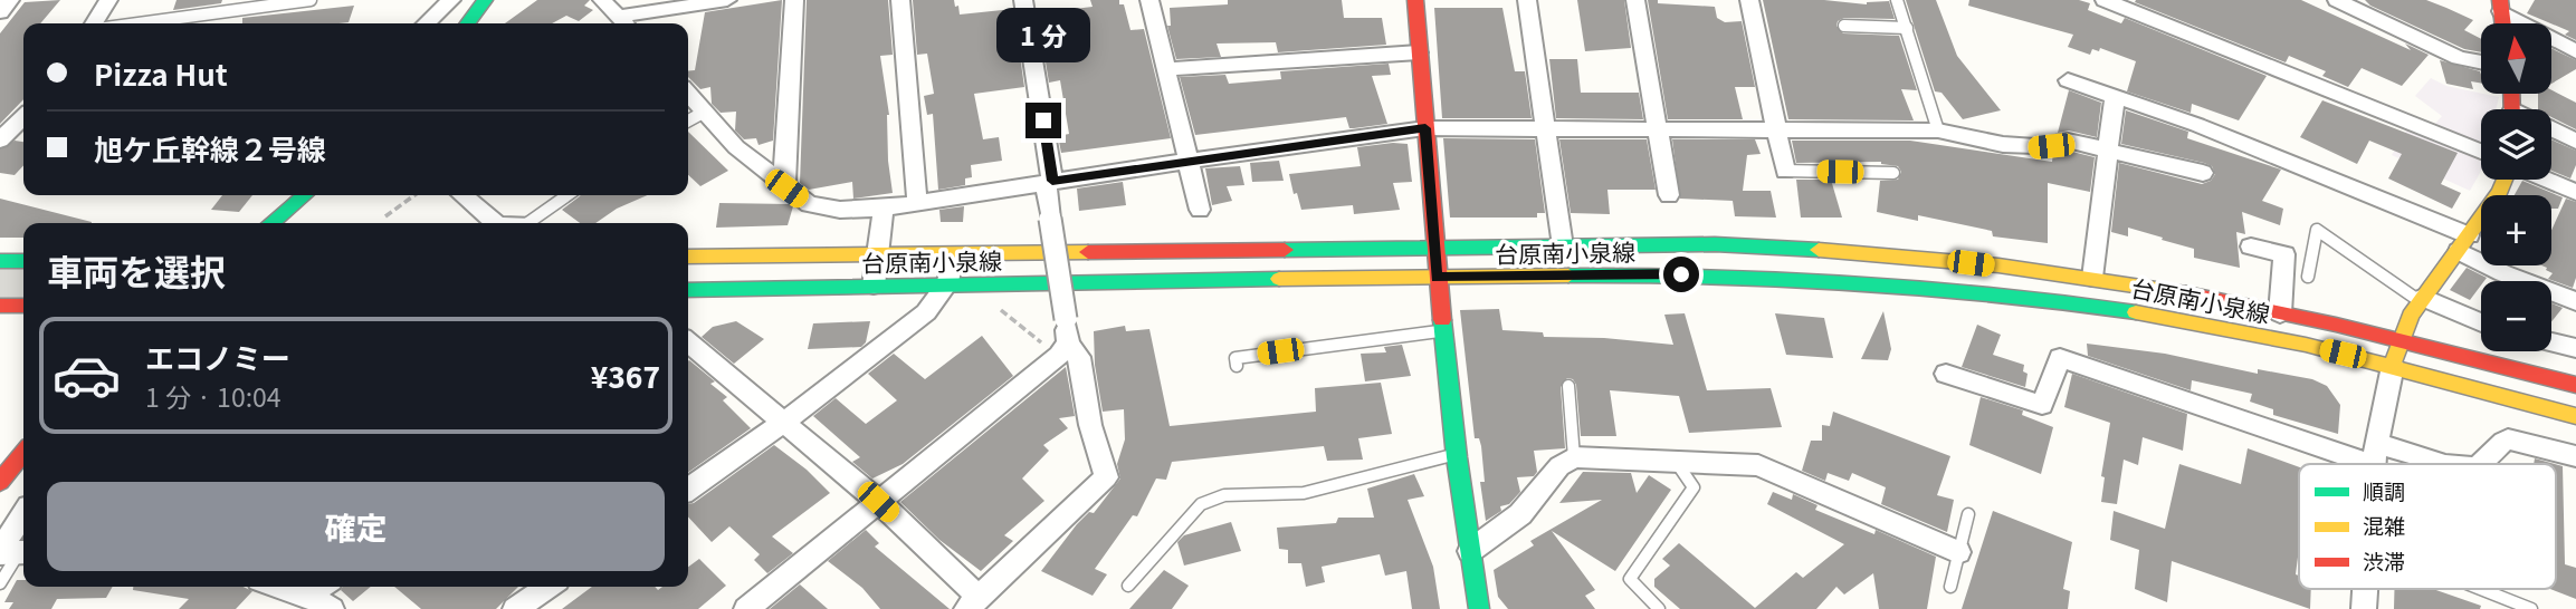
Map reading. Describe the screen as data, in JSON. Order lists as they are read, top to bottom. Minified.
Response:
{"streets":{"street":["台原南小泉線"]},"legend":["順調","混雑","渋滞"],"north":"top","page":{"bubble":"1 分","map_buttons":["+","−"],"banner":["Pizza Hut","旭ケ丘幹線２号線"],"heading":"車両を選択","list":[{"name":"エコノミー","note":"1 分 · 10:04","value":"¥367"}],"buttons":"確定"}}
